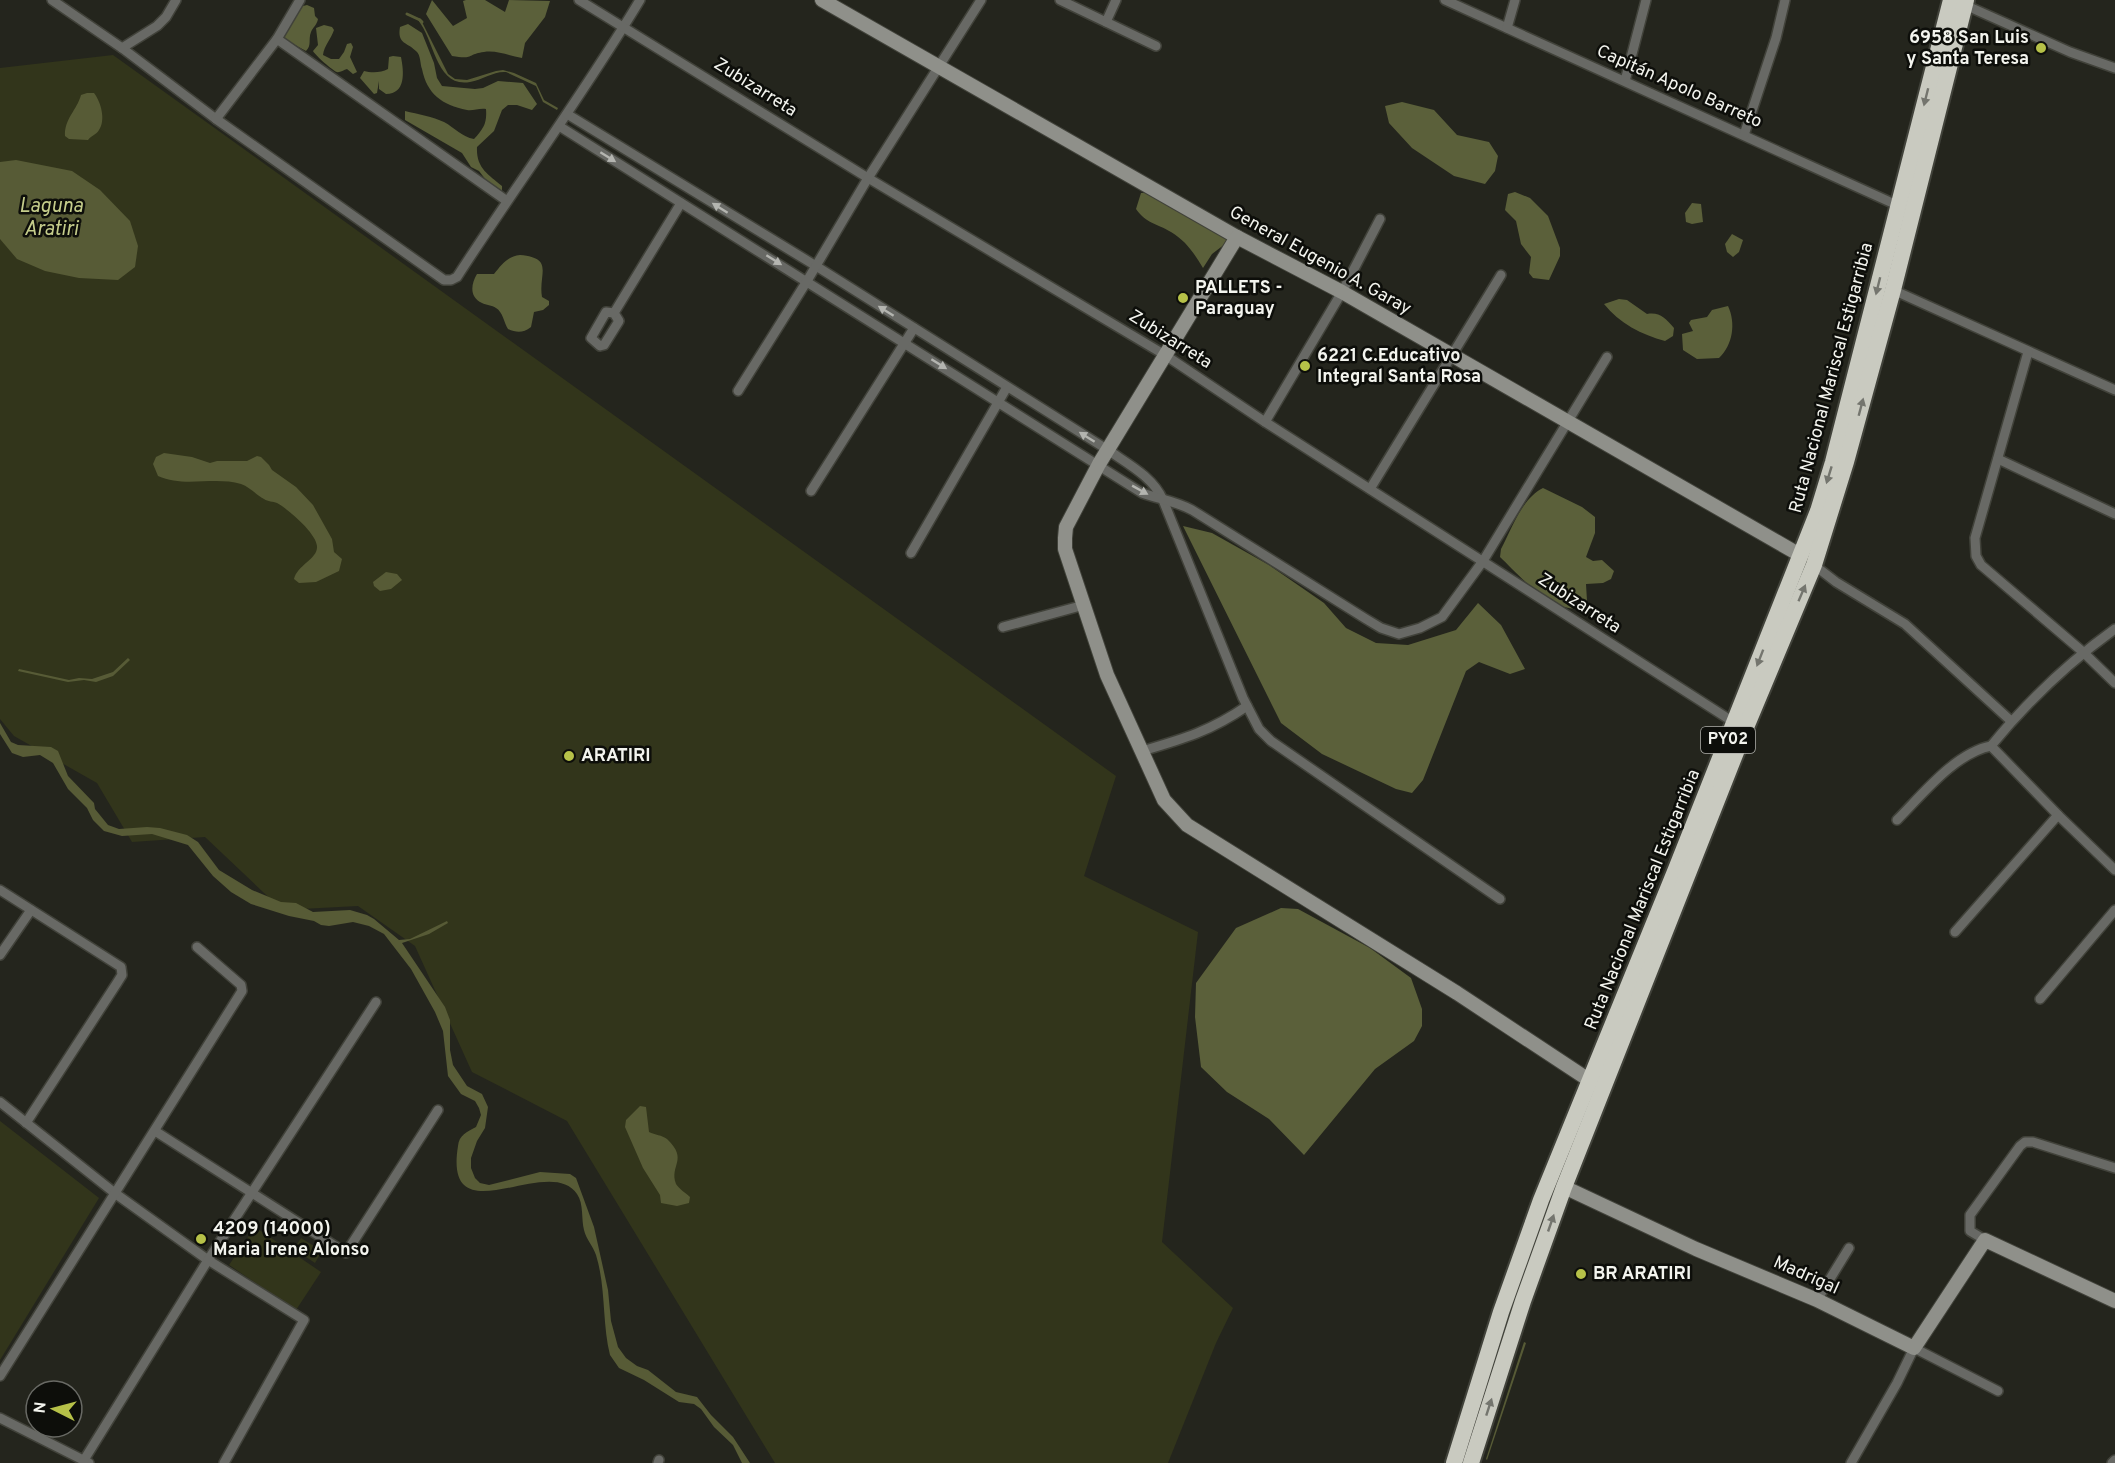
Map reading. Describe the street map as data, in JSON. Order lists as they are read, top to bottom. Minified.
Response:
{"streets":{"highway":["Ruta Nacional Mariscal Estigarribia","PY02"],"street":["Capitán Apolo Barreto","Zubizarreta","General Eugenio A. Garay","Madrigal"]},"crossings":[["Capitán Apolo Barreto","Ruta Nacional Mariscal Estigarribia"],["Zubizarreta","Ruta Nacional Mariscal Estigarribia"],["General Eugenio A. Garay","Ruta Nacional Mariscal Estigarribia"],["Ruta Nacional Mariscal Estigarribia","Madrigal"]],"water":["Laguna Aratiri"],"places":["6958 San Luis y Santa Teresa","PALLETS - Paraguay","6221 C.Educativo Integral Santa Rosa","ARATIRI","4209 (14000) Maria Irene Alonso","BR ARATIRI"],"north":"left"}
